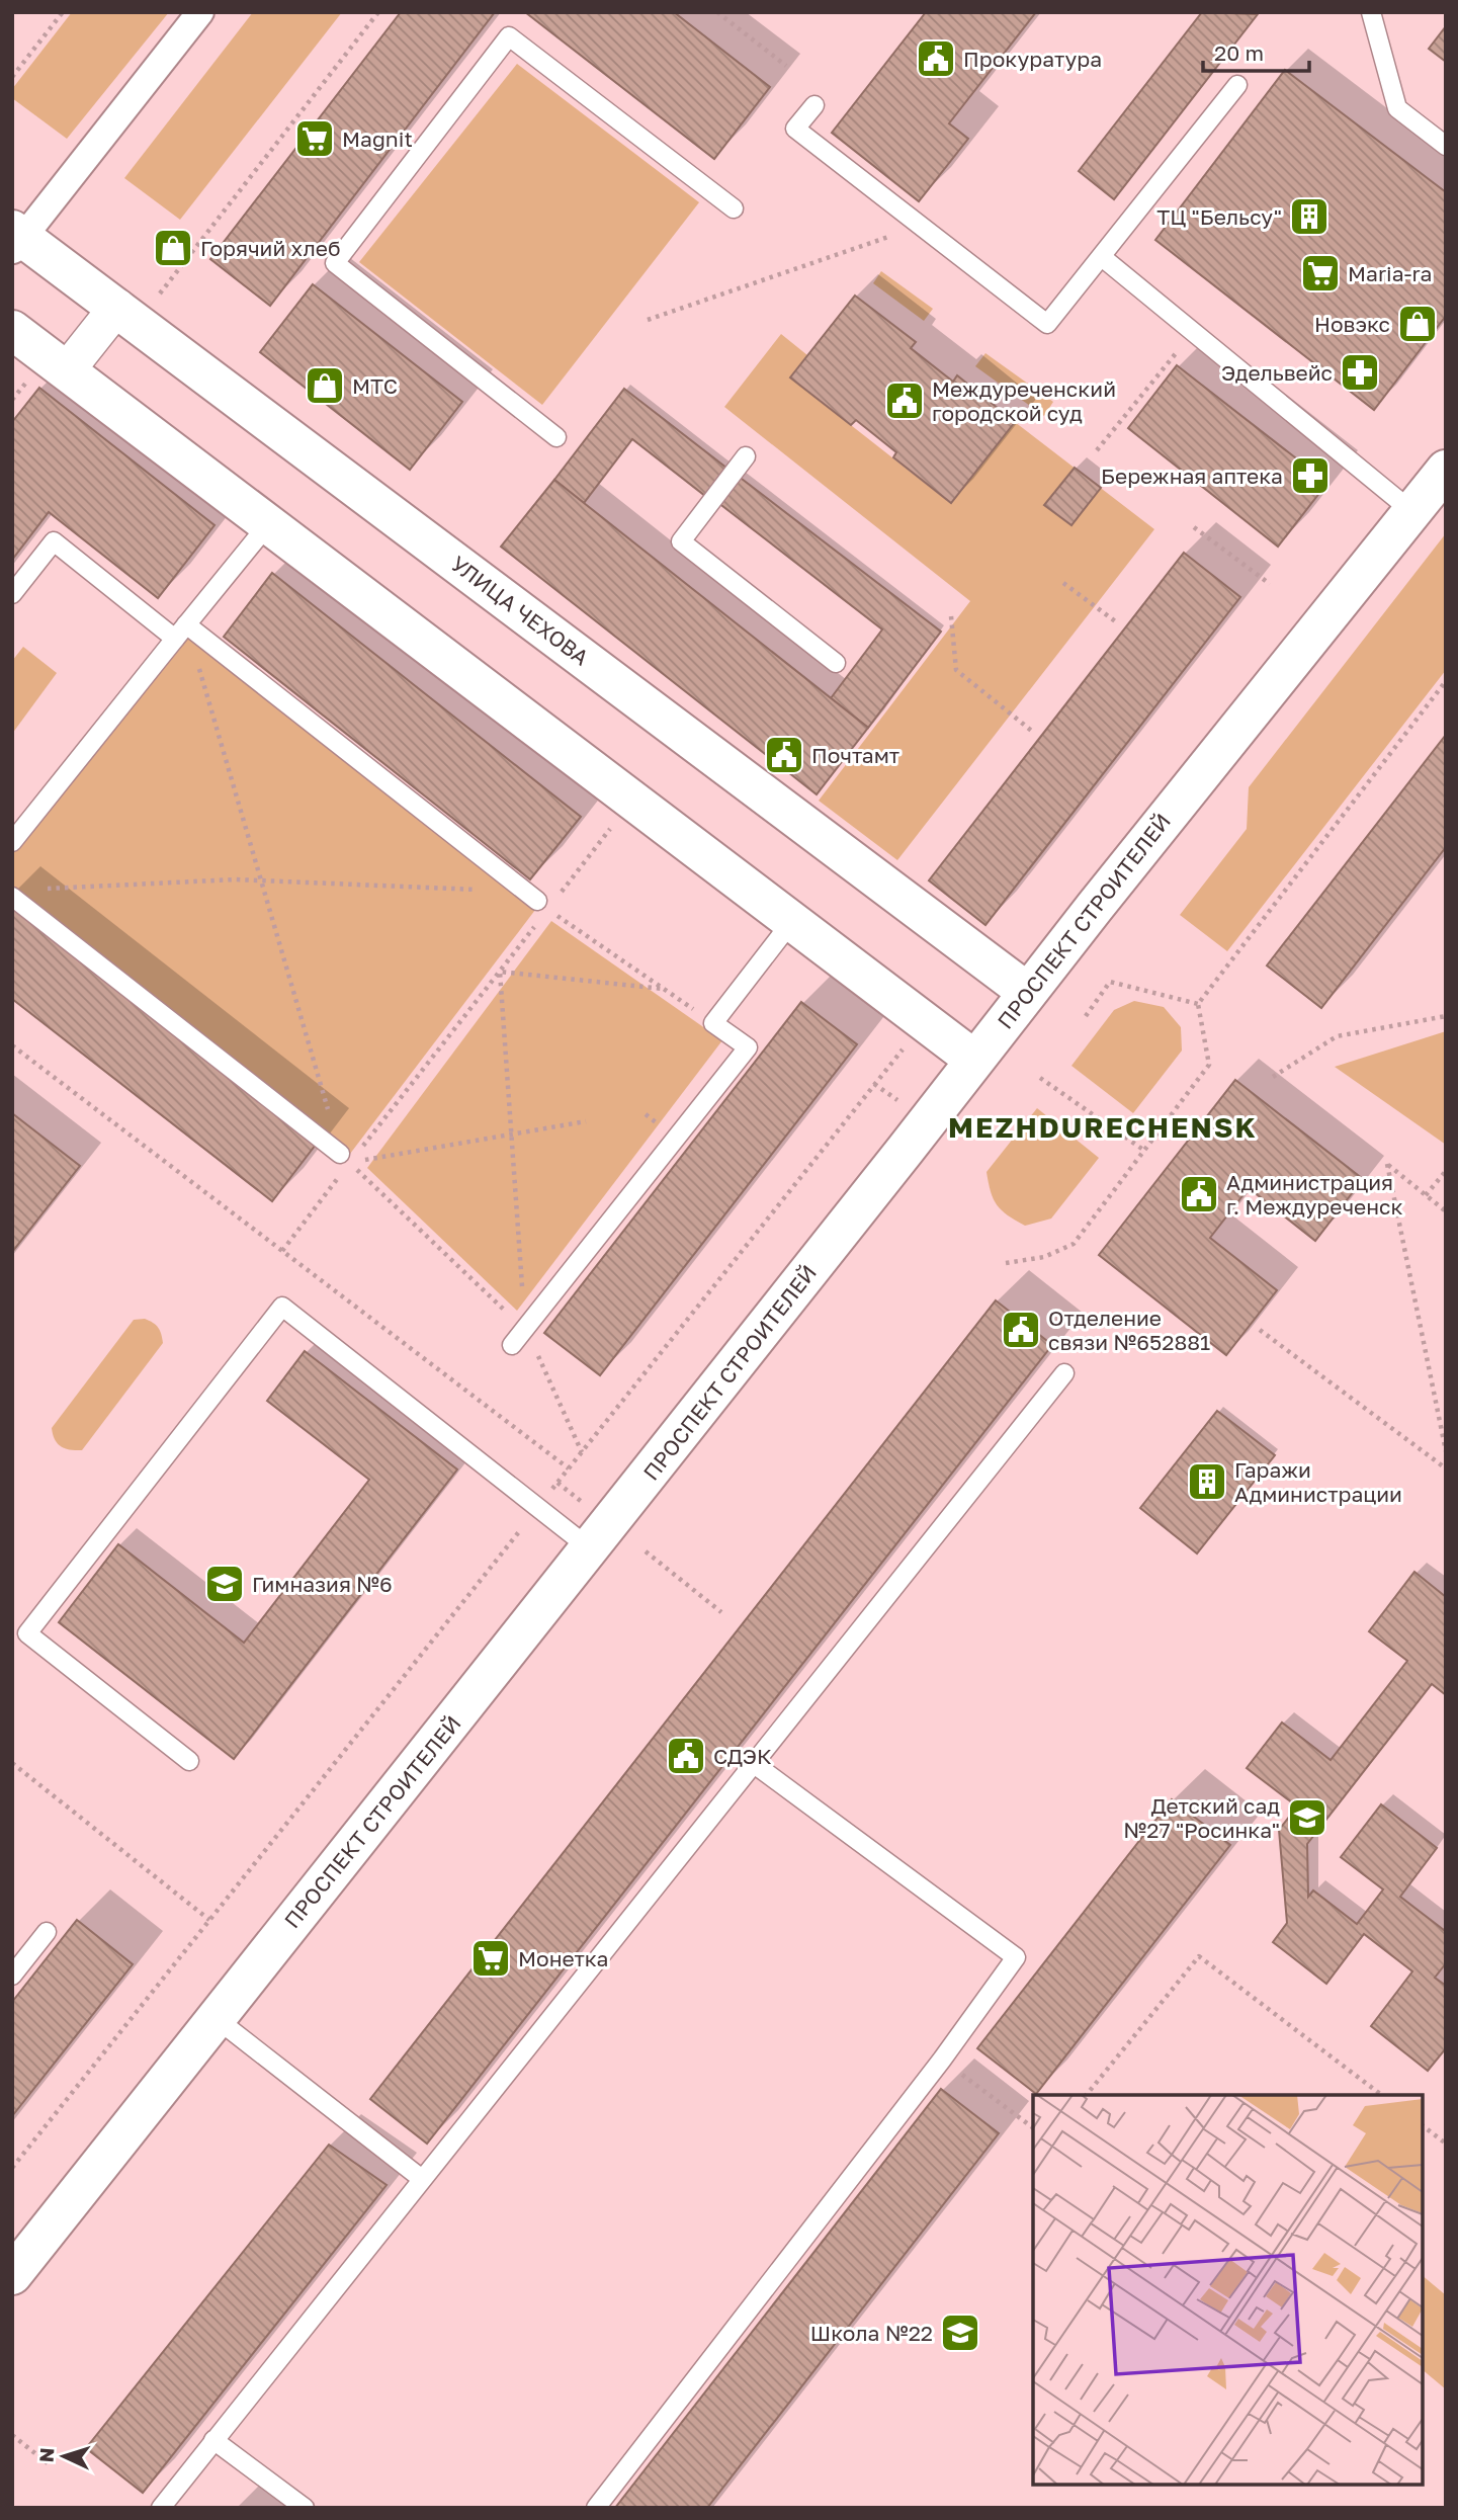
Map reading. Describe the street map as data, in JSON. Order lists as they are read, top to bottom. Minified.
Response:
{"streets":{"street":["УЛИЦА ЧЕХОВА","ПРОСПЕКТ СТРОИТЕЛЕЙ"]},"crossings":[["УЛИЦА ЧЕХОВА","ПРОСПЕКТ СТРОИТЕЛЕЙ"]],"districts":["MEZHDURECHENSK"],"places":{"public building":["Прокуратура","Междуреченский городской суд","Почтамт","Администрация г. Междуреченск","Отделение связи №652881","СДЭК"],"supermarket":["Magnit","Maria-ra","Монетка"],"building":["ТЦ \"Бельсу\"","Гаражи Администрации"],"shop":["Горячий хлеб","Новэкс","МТС"],"pharmacy":["Эдельвейс","Бережная аптека"],"school or university":["Гимназия №6","Детский сад №27 \"Росинка\"","Школа №22"]},"scale_bar":"20 m","north":"left"}
